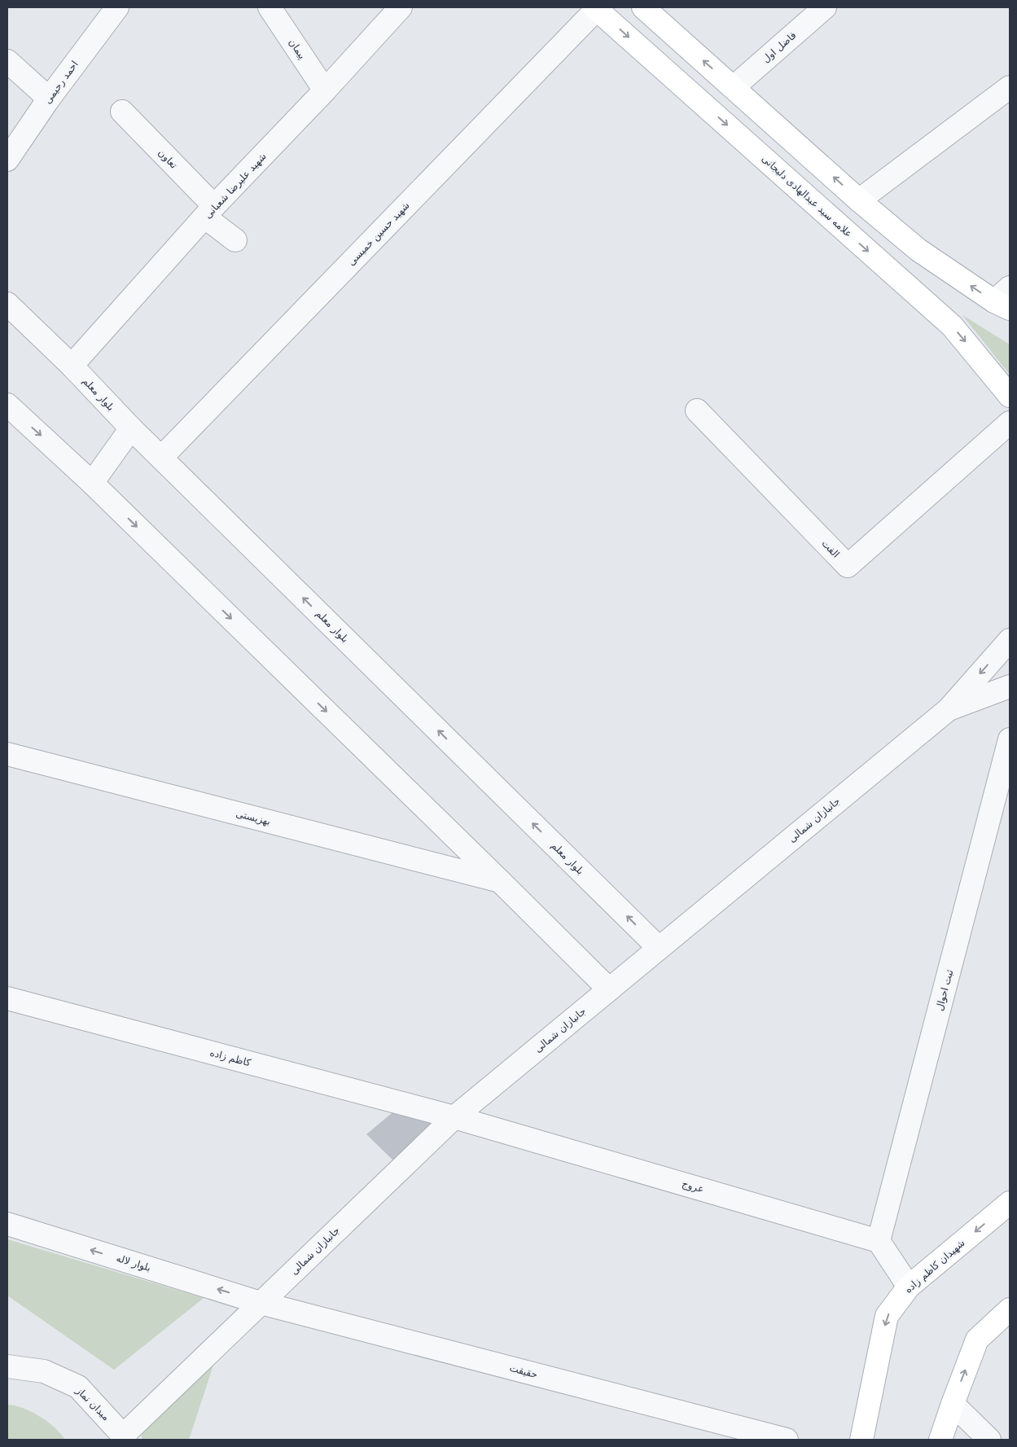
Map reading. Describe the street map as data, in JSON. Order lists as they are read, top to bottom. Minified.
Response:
{"streets":{"main road":["علامه سید عبدالهادی دلیجانی","شهیدان کاظم زاده"],"street":["فاضل اول","پیمان","احمد رحیمی","تعاون","شهید علیرضا شعبانی","شهید حسین خمیسی","بلوار معلم","الفت","بهزیستی","جانبازان شمالی","ثبت احوال","کاظم زاده","عروج","بلوار لاله","حقیقت","میدان نماز"]},"crossings":[["پیمان","شهید علیرضا شعبانی"],["تعاون","شهید علیرضا شعبانی"],["شهید علیرضا شعبانی","بلوار معلم"],["علامه سید عبدالهادی دلیجانی","شهید حسین خمیسی"],["شهید حسین خمیسی","بلوار معلم"],["بلوار معلم","جانبازان شمالی"],["جانبازان شمالی","کاظم زاده"],["جانبازان شمالی","عروج"],["جانبازان شمالی","بلوار لاله"],["جانبازان شمالی","حقیقت"],["جانبازان شمالی","میدان نماز"],["ثبت احوال","عروج"],["کاظم زاده","عروج"],["بلوار لاله","حقیقت"]],"one_way":["بلوار لاله"]}
